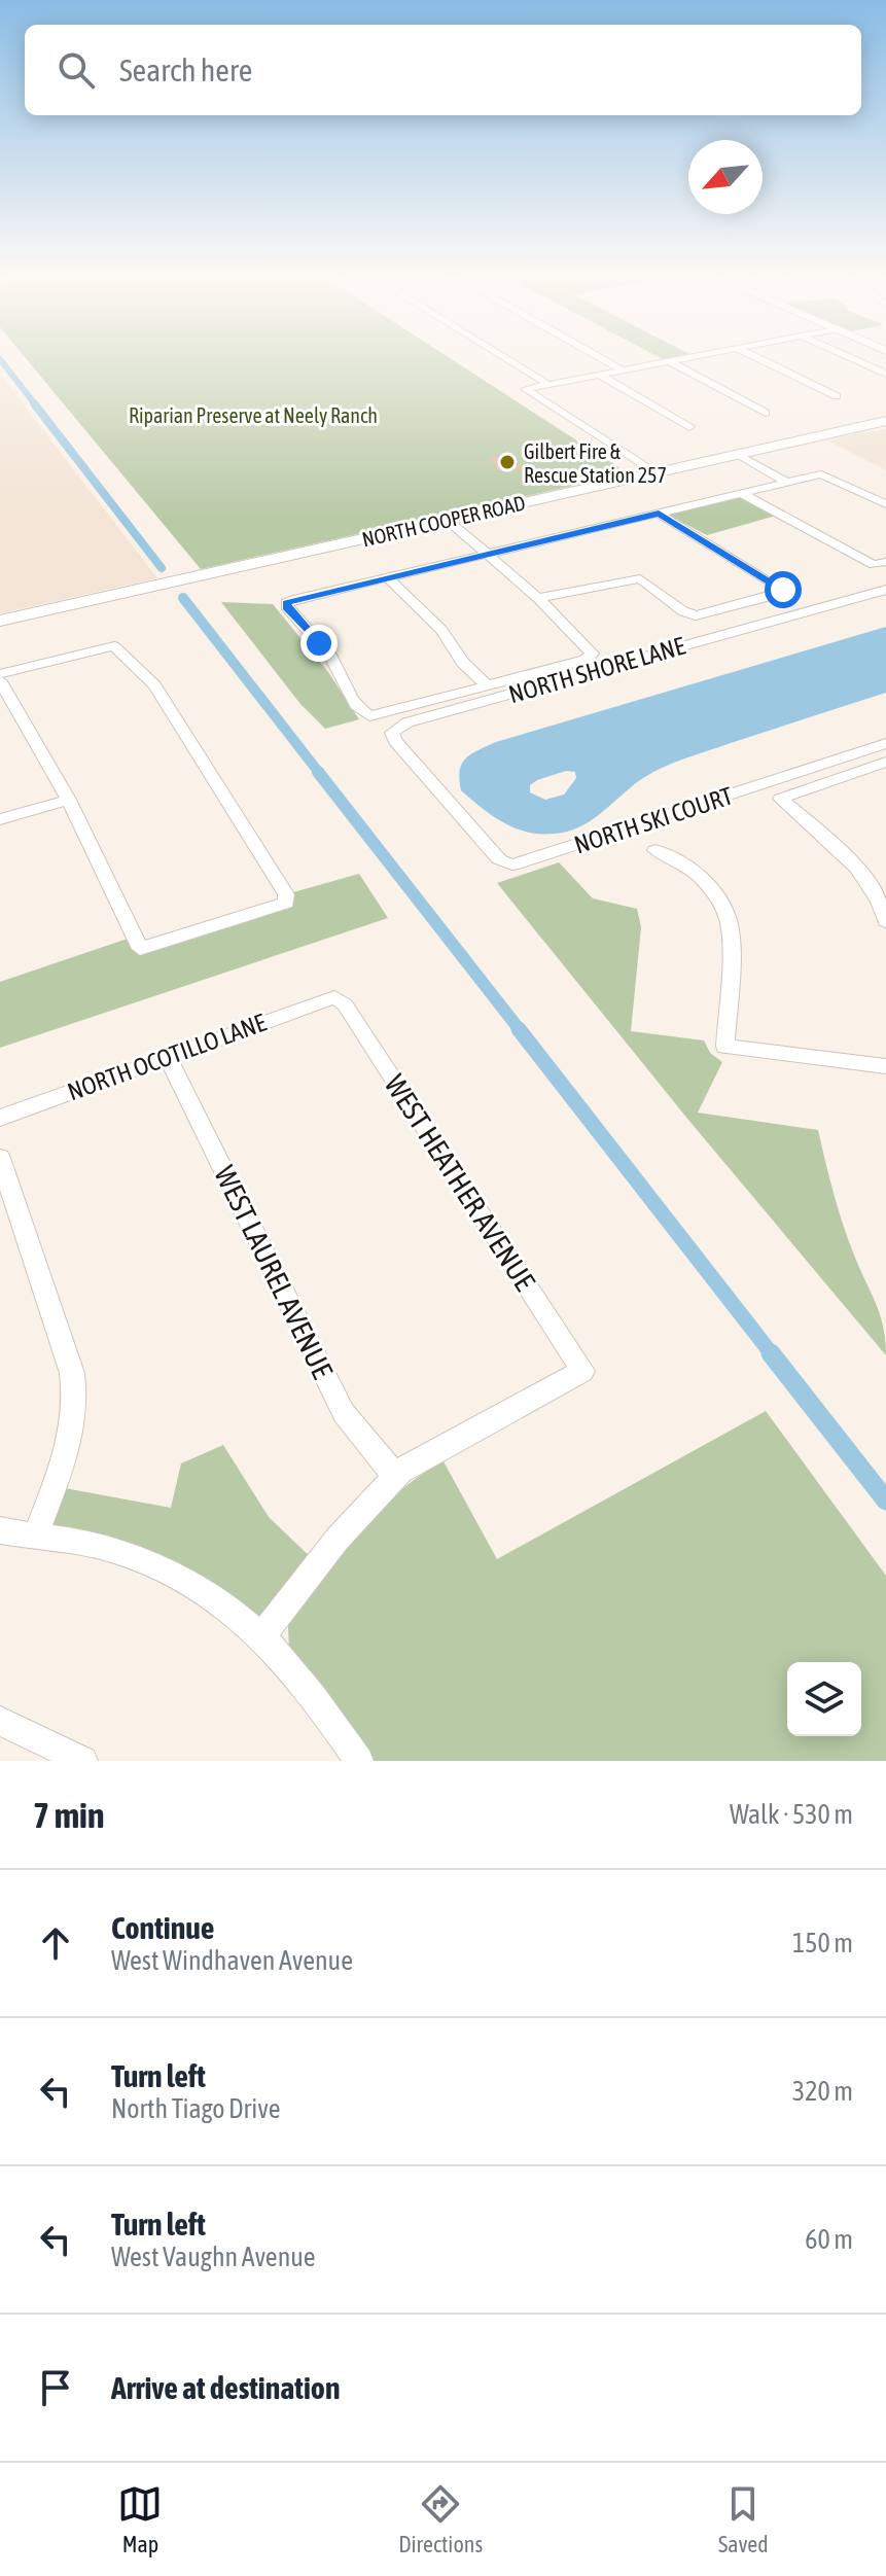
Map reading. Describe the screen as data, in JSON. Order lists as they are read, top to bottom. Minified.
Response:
{"streets":{"main road":["NORTH COOPER ROAD"],"street":["NORTH SHORE LANE","NORTH SKI COURT","NORTH OCOTILLO LANE","WEST HEATHER AVENUE","WEST LAUREL AVENUE"]},"crossings":[["NORTH SHORE LANE","NORTH SKI COURT"],["NORTH OCOTILLO LANE","WEST HEATHER AVENUE"],["NORTH OCOTILLO LANE","WEST LAUREL AVENUE"],["WEST HEATHER AVENUE","WEST LAUREL AVENUE"]],"parks":["Riparian Preserve at Neely Ranch"],"places":["Gilbert Fire & Rescue Station 257"],"north":"bottom left","page":{"search":"Search here","heading":["7 min","Walk · 530 m"],"list":[["Continue","West Windhaven Avenue","150 m"],["Turn left","North Tiago Drive","320 m"],["Turn left","West Vaughn Avenue","60 m"],"Arrive at destination"],"nav":["Map","Directions","Saved"]}}
